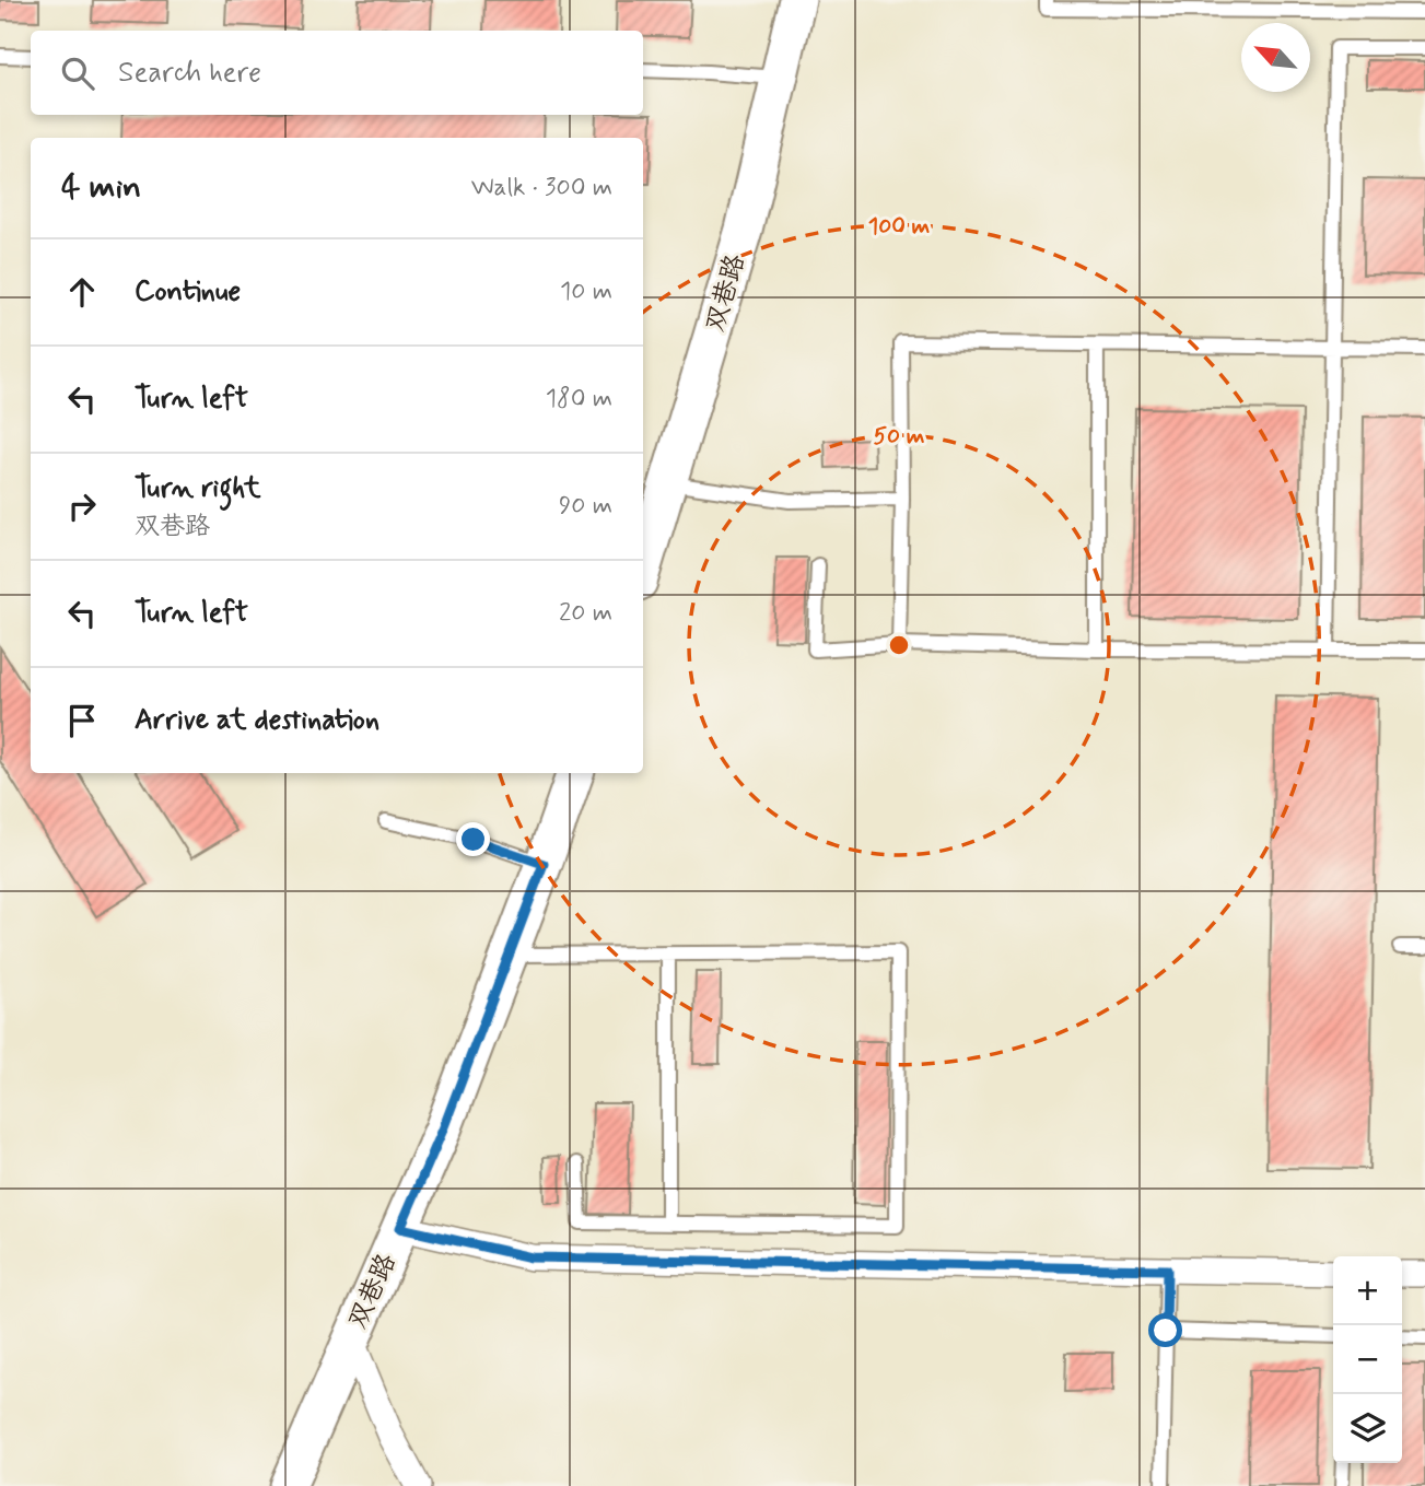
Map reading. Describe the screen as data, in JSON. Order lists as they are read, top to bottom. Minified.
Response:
{"streets":{"main road":["双巷路"]},"north":"top left","page":{"search":"Search here","heading":["4 min","Walk · 300 m"],"list":[["Continue","10 m"],["Turn left","180 m"],["Turn right","双巷路","90 m"],["Turn left","20 m"],"Arrive at destination"],"map_buttons":["+","−"]},"rings":["100 m","50 m"]}
